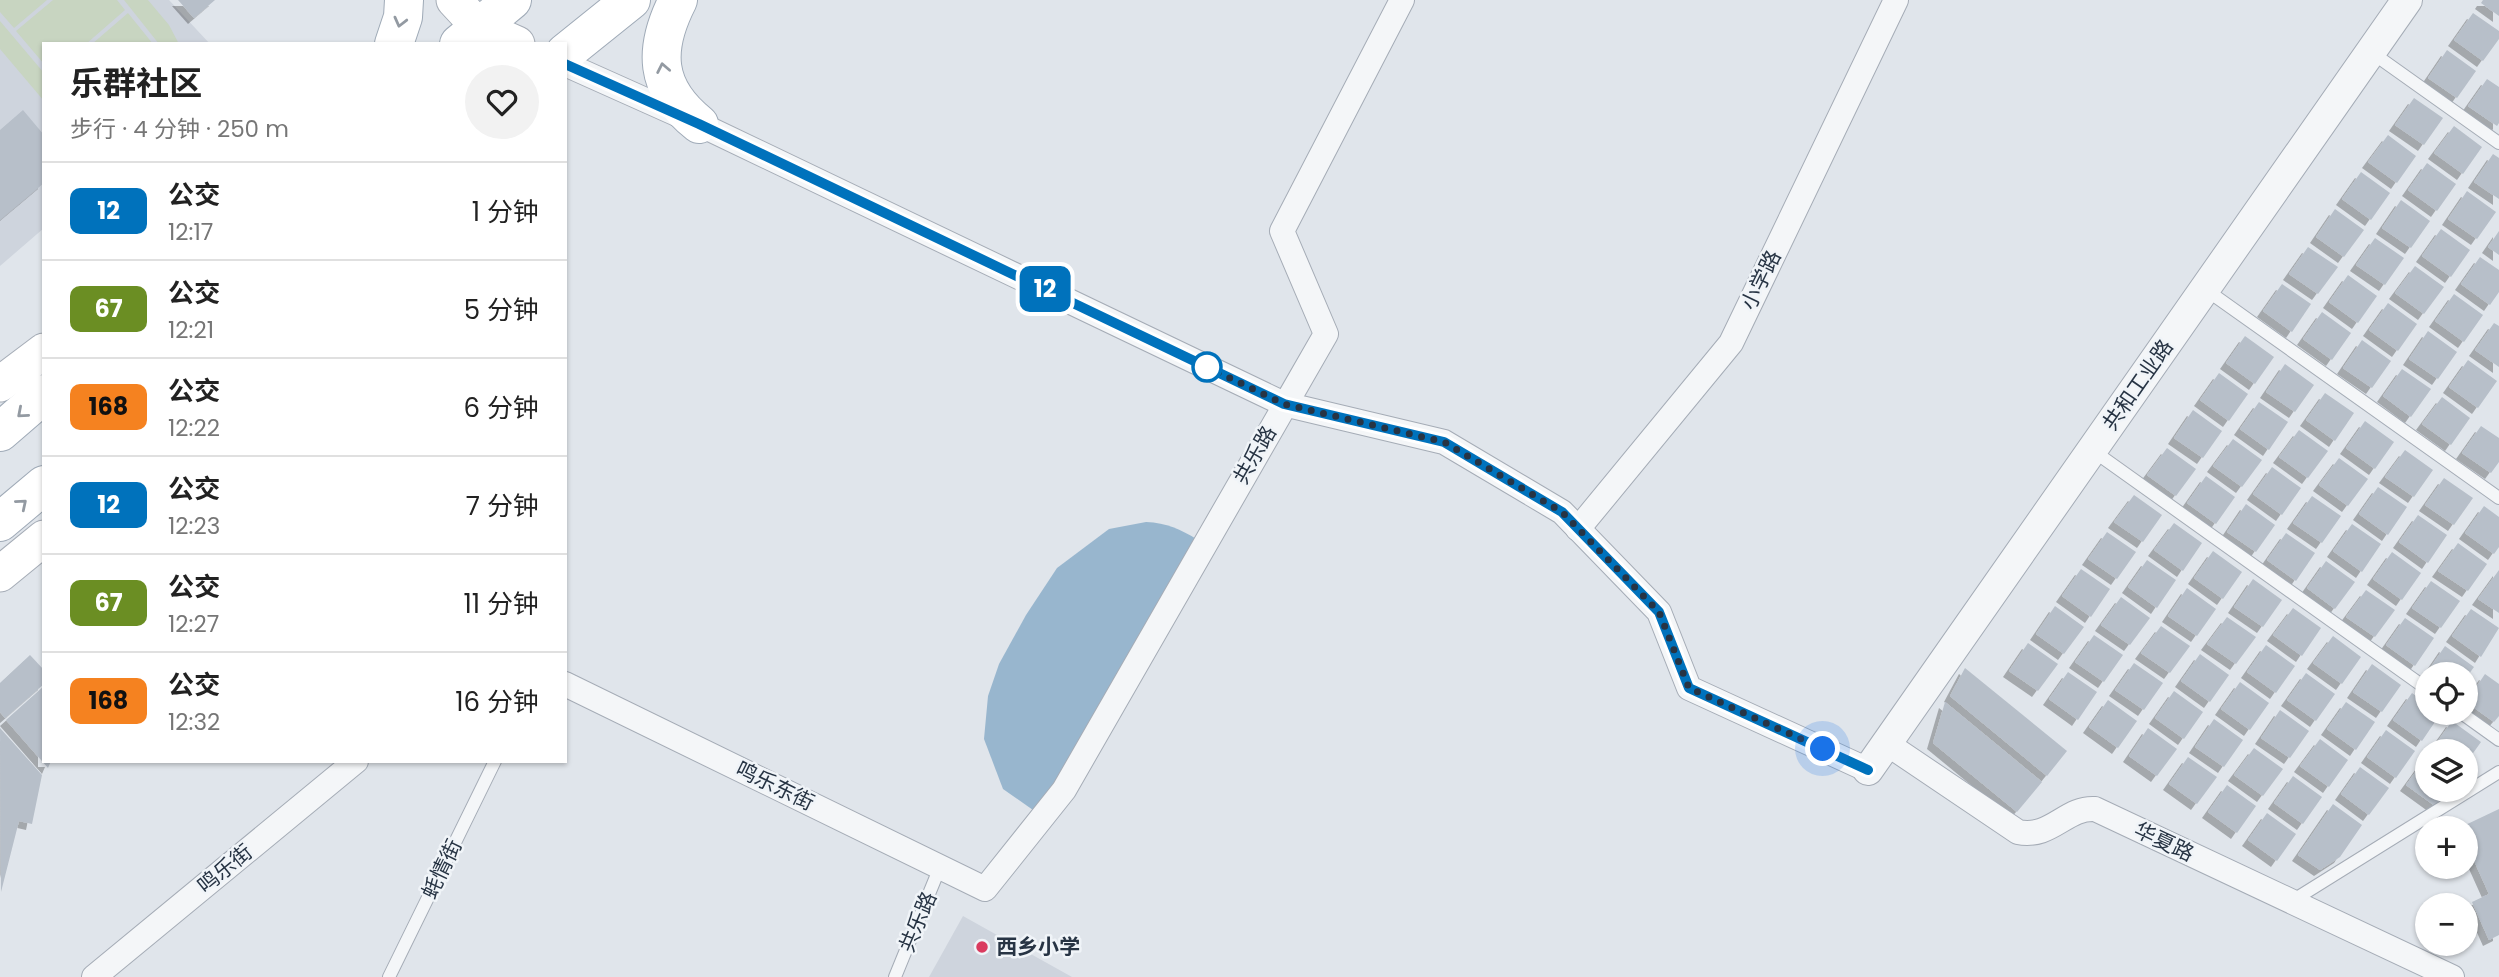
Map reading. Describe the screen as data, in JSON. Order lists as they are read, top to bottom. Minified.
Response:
{"streets":{"street":["小学路","共和工业路","共乐路","鸣乐东街","华夏路","鸣乐街"],"lane":["蚝情街"]},"crossings":[["共和工业路","华夏路"],["共乐路","鸣乐东街"]],"places":["西乡小学"],"lines":["bus line 12"],"page":{"on_map":"12","heading":["乐群社区","步行 · 4 分钟 · 250 m"],"list":[{"mark":"12","name":"公交","note":"12:17","value":"1 分钟"},{"mark":"67","name":"公交","note":"12:21","value":"5 分钟"},{"mark":"168","name":"公交","note":"12:22","value":"6 分钟"},{"mark":"12","name":"公交","note":"12:23","value":"7 分钟"},{"mark":"67","name":"公交","note":"12:27","value":"11 分钟"},{"mark":"168","name":"公交","note":"12:32","value":"16 分钟"}],"map_buttons":["+","−"]}}
